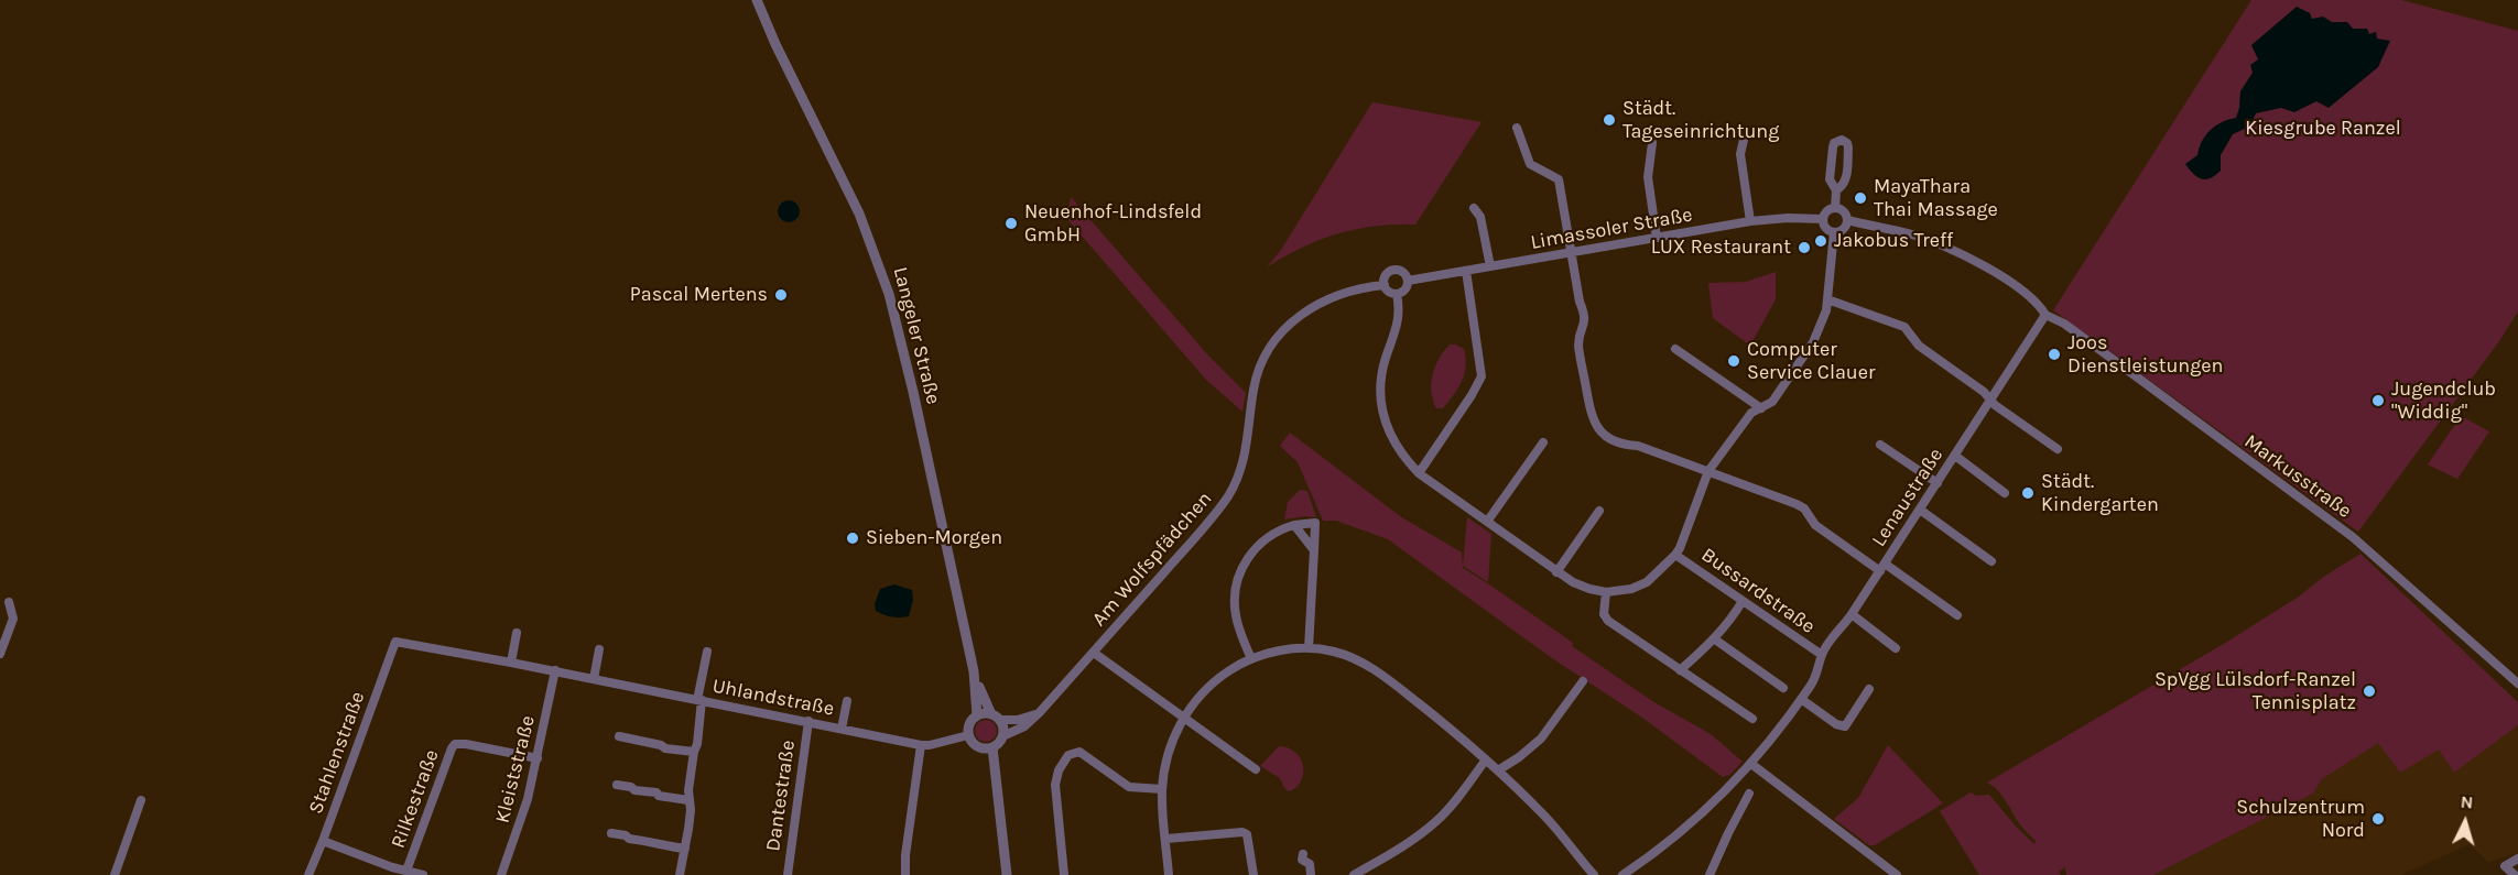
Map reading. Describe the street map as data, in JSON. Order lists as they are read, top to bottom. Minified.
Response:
{"streets":{"street":["Limassoler Straße","Langeler Straße","Markusstraße","Lenaustraße","Am Wolfspfädchen","Bussardstraße","Uhlandstraße","Stahlenstraße","Kleiststraße","Dantestraße","Rilkestraße"]},"crossings":[["Limassoler Straße","Am Wolfspfädchen"],["Langeler Straße","Am Wolfspfädchen"],["Langeler Straße","Uhlandstraße"],["Markusstraße","Lenaustraße"],["Lenaustraße","Bussardstraße"],["Am Wolfspfädchen","Uhlandstraße"],["Uhlandstraße","Stahlenstraße"],["Uhlandstraße","Kleiststraße"],["Uhlandstraße","Dantestraße"],["Kleiststraße","Rilkestraße"]],"parks":["Kiesgrube Ranzel"],"places":["Städt. Tageseinrichtung","MayaThara Thai Massage","Neuenhof-Lindsfeld GmbH","Jakobus Treff","LUX Restaurant","Pascal Mertens","Joos Dienstleistungen","Computer Service Clauer","Jugendclub \"Widdig\"","Städt. Kindergarten","Sieben-Morgen","SpVgg Lülsdorf-Ranzel Tennisplatz","Schulzentrum Nord"],"north":"top"}
